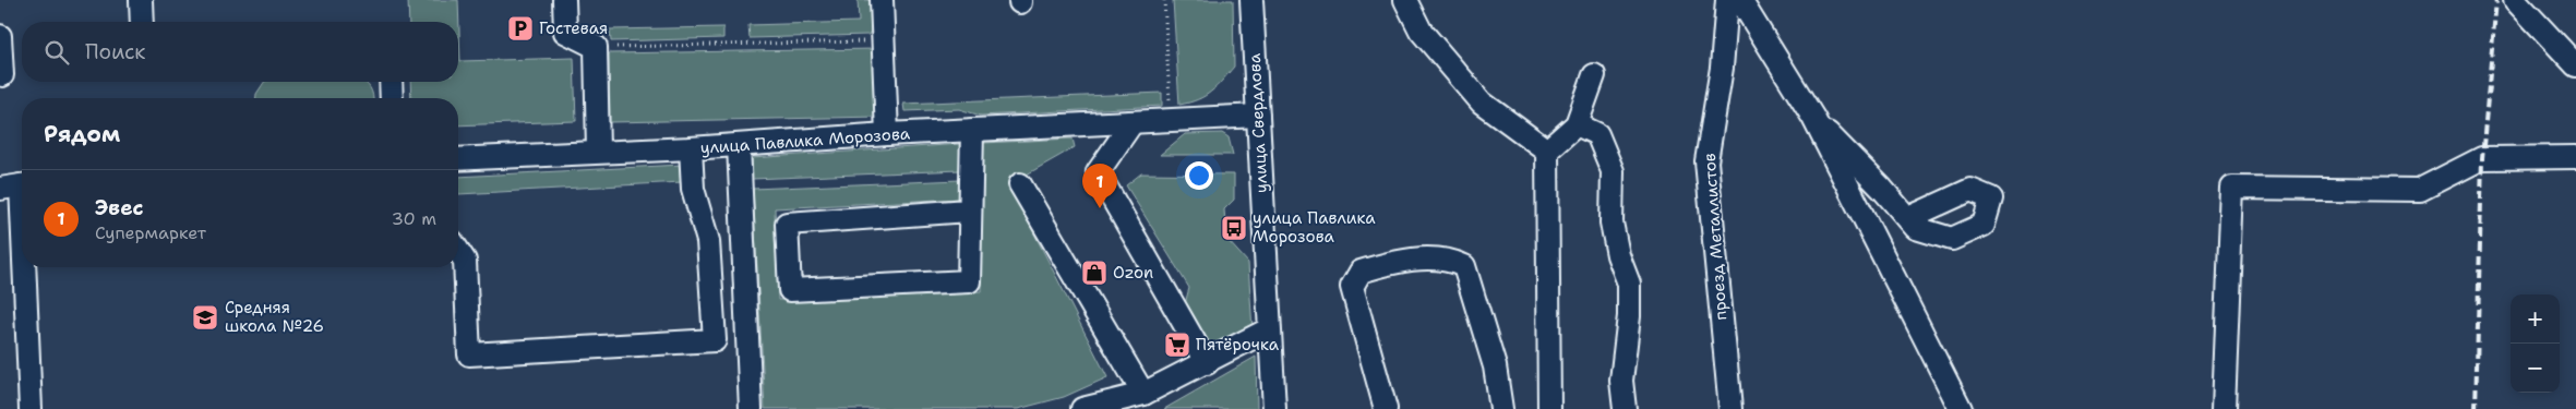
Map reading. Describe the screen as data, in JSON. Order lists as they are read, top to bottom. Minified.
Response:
{"streets":{"street":["улица Свердлова","улица Павлика Морозова","проезд Металлистов"]},"crossings":[["улица Свердлова","улица Павлика Морозова"]],"places":{"parking":["Гостевая"],"bus stop":["улица Павлика Морозова"],"shop":["Ozon"],"school or university":["Средняя школа №26"],"supermarket":["Пятёрочка"]},"page":{"search":"Поиск","heading":"Рядом","pins":"1","list":[{"mark":"1","name":"Эвес","note":"Супермаркет","value":"30 m"}],"map_buttons":["+","−"]}}
